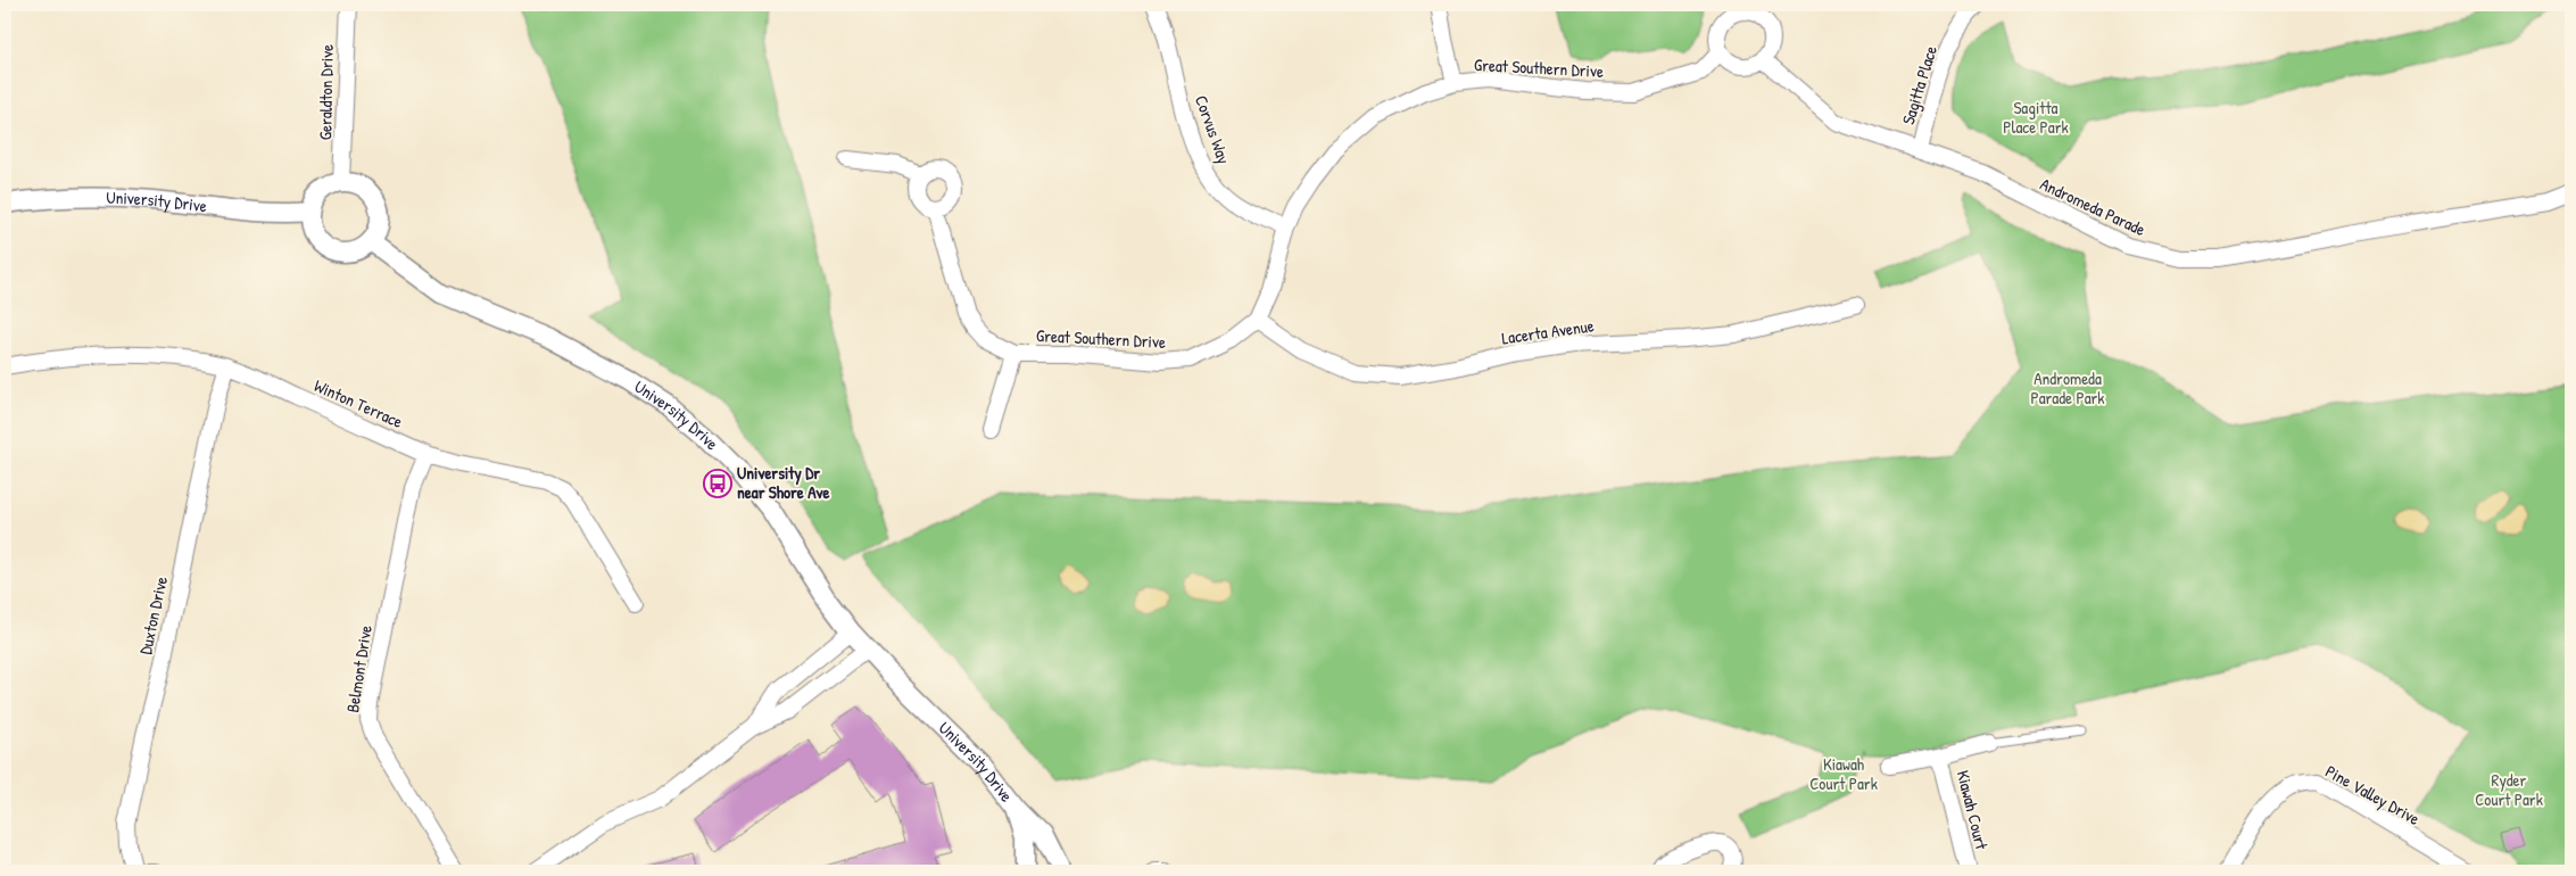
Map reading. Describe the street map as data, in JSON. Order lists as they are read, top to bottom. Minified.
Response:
{"streets":{"street":["Great Southern Drive","Sagitta Place","Geraldton Drive","Corvus Way","University Drive","Andromeda Parade","Lacerta Avenue","Winton Terrace","Duxton Drive","Belmont Drive","Pine Valley Drive","Kiawah Court"]},"crossings":[["Great Southern Drive","Corvus Way"],["Great Southern Drive","Andromeda Parade"],["Great Southern Drive","Lacerta Avenue"],["Sagitta Place","Andromeda Parade"],["Geraldton Drive","University Drive"],["Winton Terrace","Duxton Drive"],["Winton Terrace","Belmont Drive"]],"parks":["Sagitta Place Park","Andromeda Parade Park","Kiawah Court Park","Ryder Court Park"],"places":{"bus stop":["University Dr near Shore Ave"]}}
